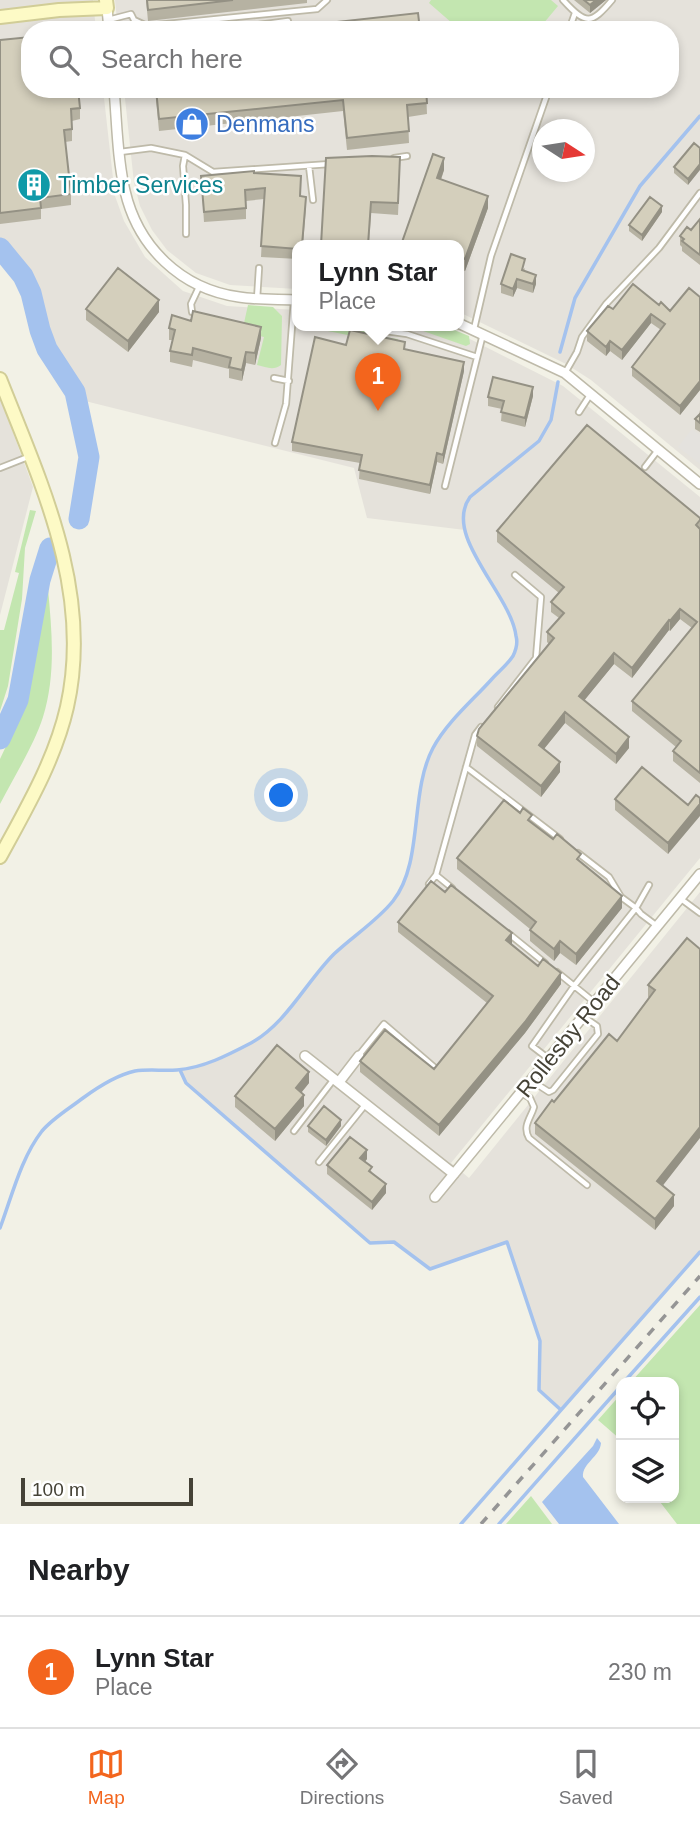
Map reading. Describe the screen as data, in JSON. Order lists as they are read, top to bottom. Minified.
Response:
{"streets":{"street":["Rollesby Road"]},"places":{"shop":["Denmans"],"building":["Timber Services"]},"scale_bar":"100 m","north":"right","page":{"search":"Search here","popup":["Lynn Star","Place"],"pins":"1","scale":"100 m","heading":"Nearby","list":[{"mark":"1","name":"Lynn Star","note":"Place","value":"230 m"}],"nav":["Map","Directions","Saved"]}}
